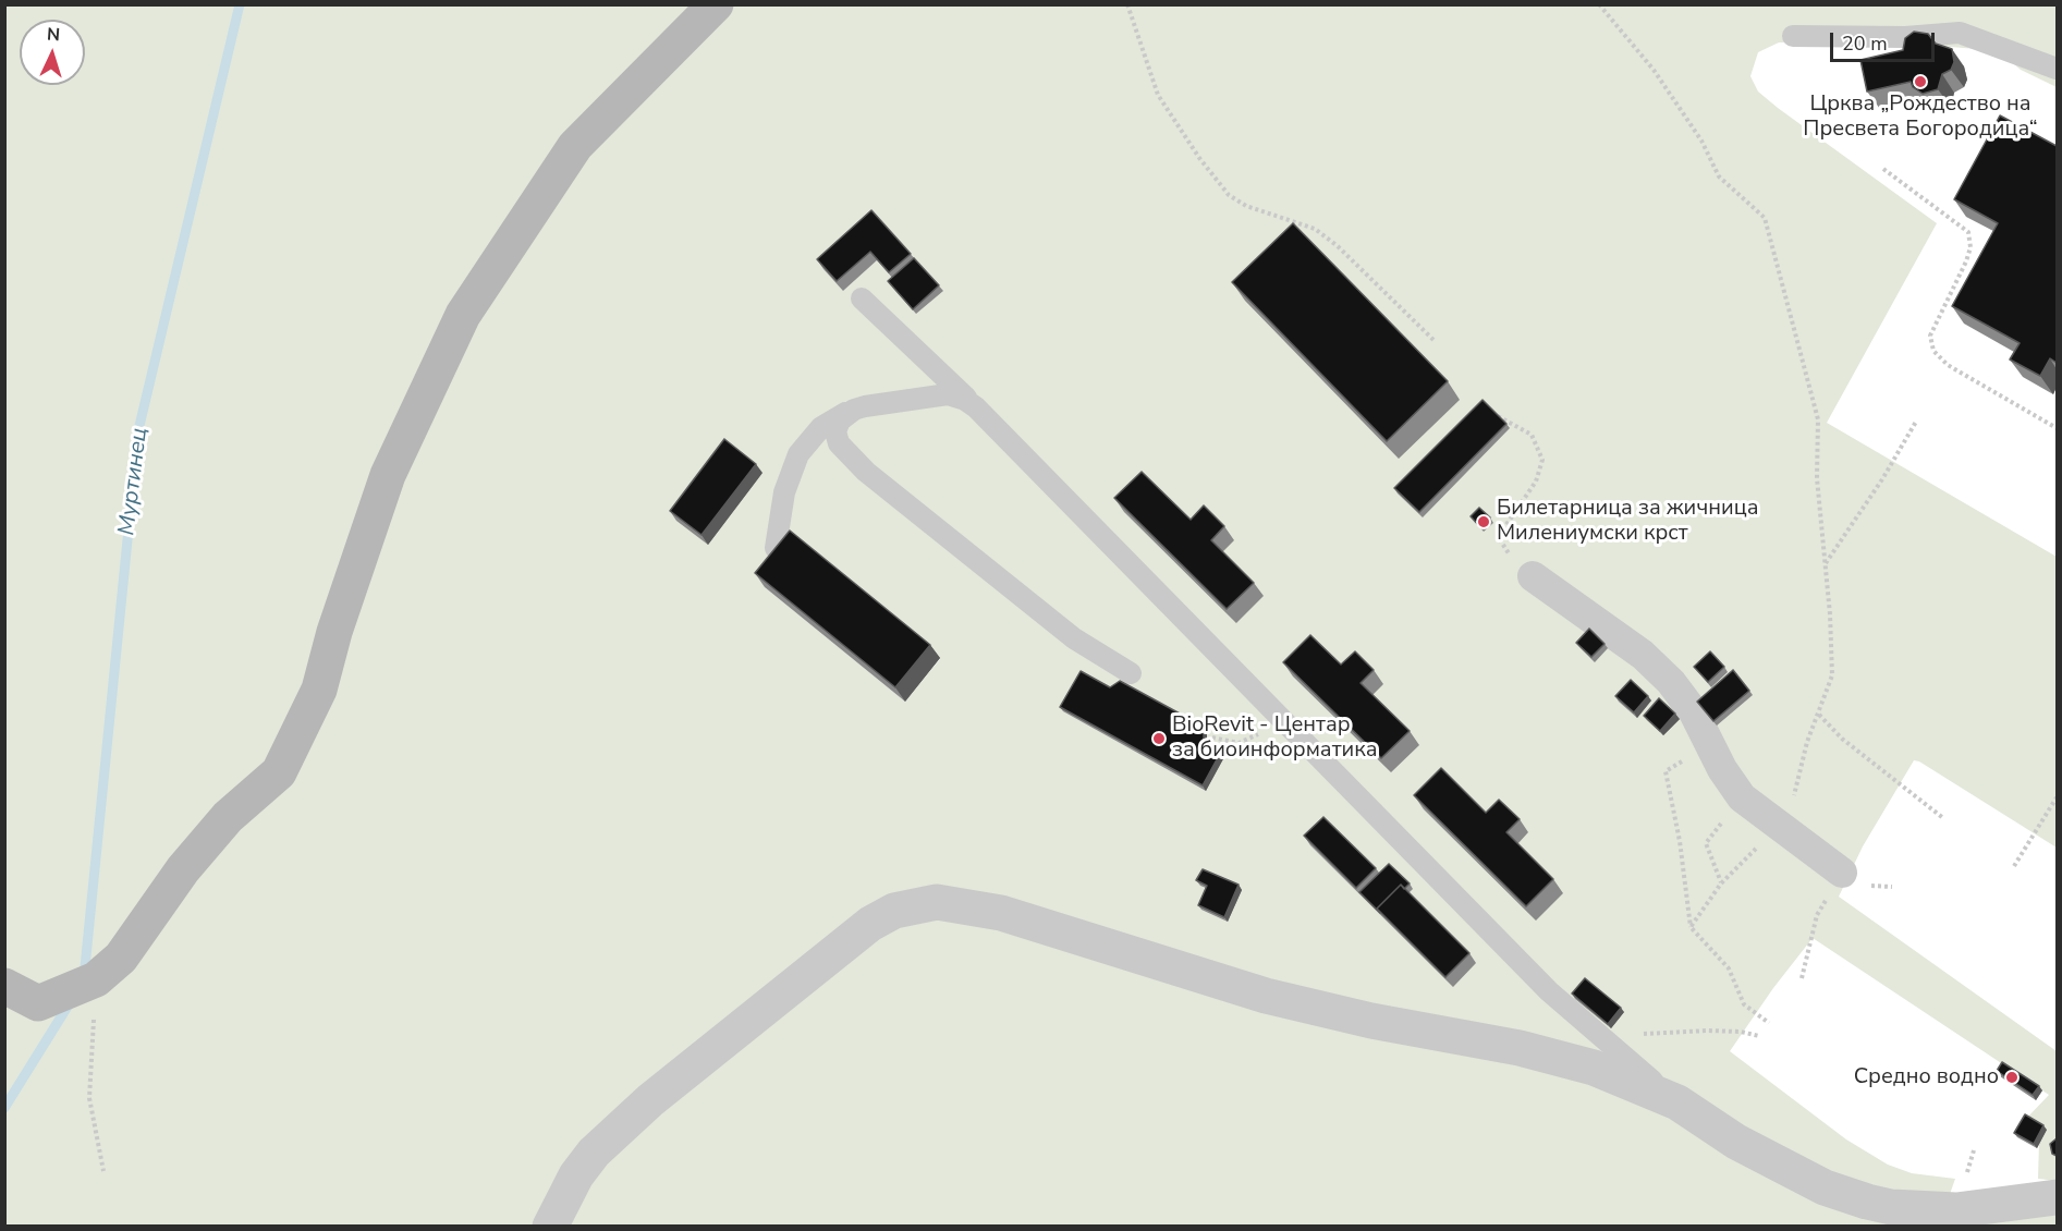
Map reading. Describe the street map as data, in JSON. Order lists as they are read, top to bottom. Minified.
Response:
{"water":["Муртинец"],"places":["Црква „Рождество на Пресвета Богородица“","Билетарница за жичница Милениумски крст","BioRevit - Центар за биоинформатика","Средно водно"],"scale_bar":"20 m","north":"top"}
